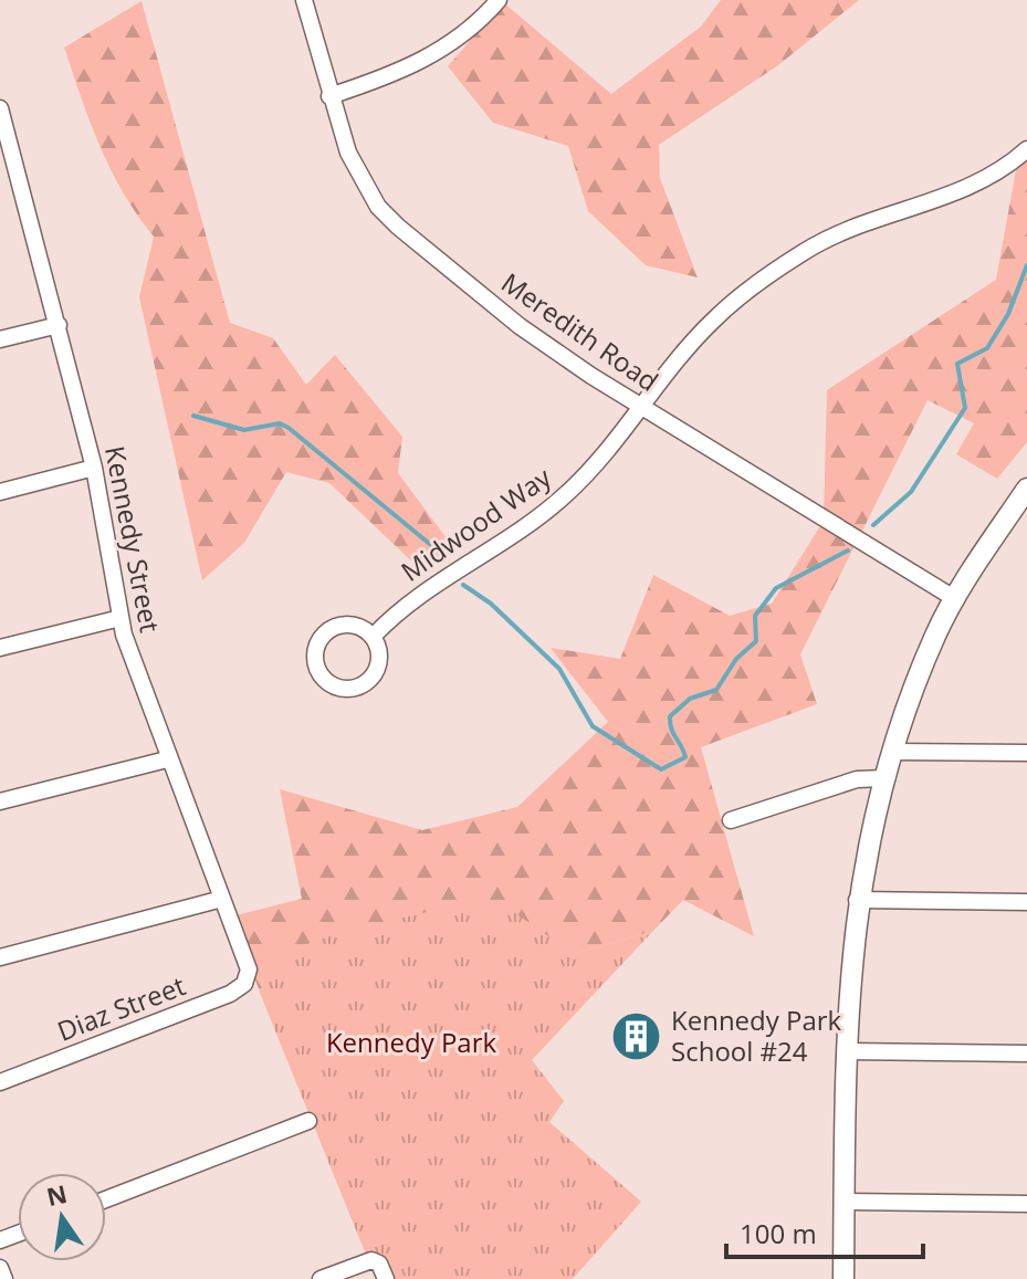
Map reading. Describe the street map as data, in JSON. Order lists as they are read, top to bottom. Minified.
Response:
{"streets":{"street":["Meredith Road","Midwood Way","Kennedy Street","Diaz Street"]},"crossings":[["Meredith Road","Midwood Way"],["Kennedy Street","Diaz Street"]],"parks":["Kennedy Park"],"places":{"building":["Kennedy Park School #24"]},"scale_bar":"100 m","north":"top"}
